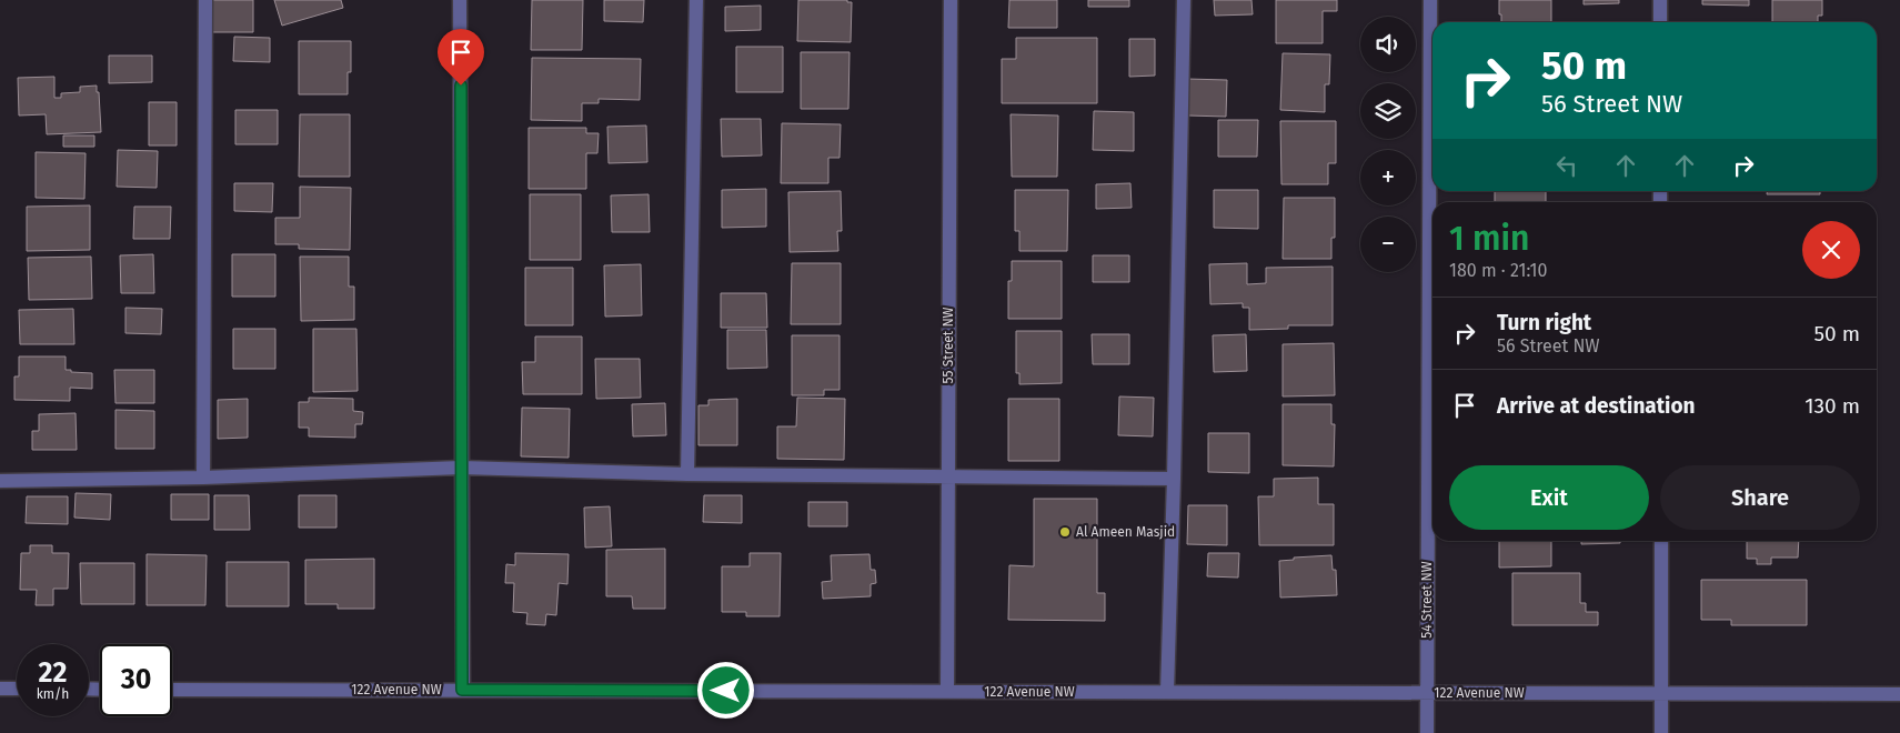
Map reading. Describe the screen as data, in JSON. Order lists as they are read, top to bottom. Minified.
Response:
{"streets":{"street":["55 Street NW","54 Street NW","122 Avenue NW"]},"crossings":[["55 Street NW","122 Avenue NW"],["54 Street NW","122 Avenue NW"]],"places":["Al Ameen Masjid"],"page":{"map_buttons":["+","−"],"turn":["50 m","56 Street NW"],"heading":["1 min","180 m · 21:10"],"list":[{"name":"Turn right","note":"56 Street NW","value":"50 m"},{"name":"Arrive at destination","value":"130 m"}],"buttons":["Exit","Share"],"speed":"22 km/h","limit":"30"}}
